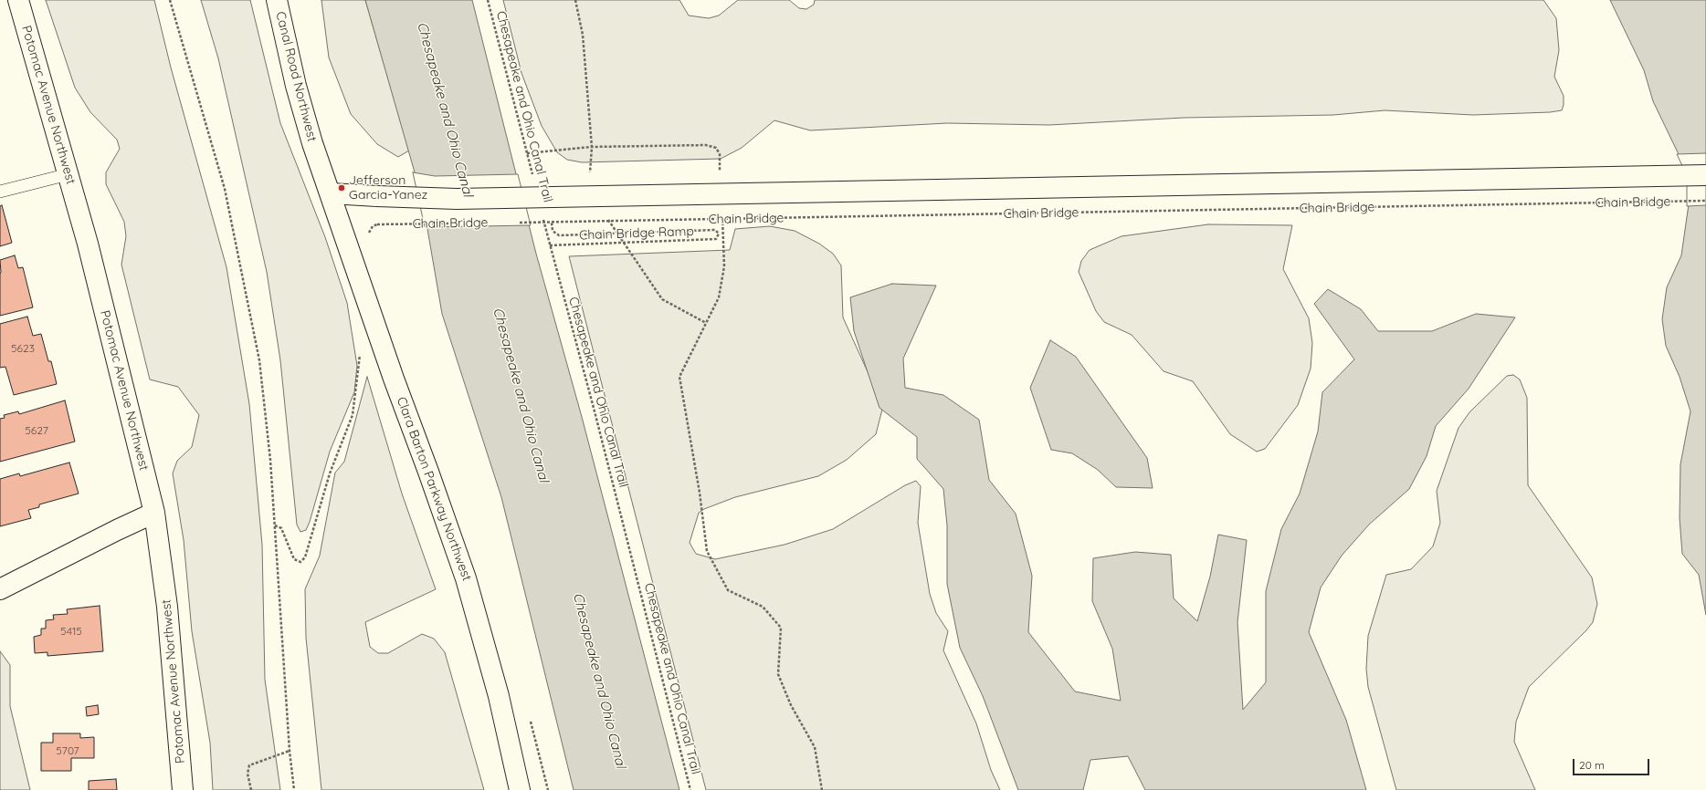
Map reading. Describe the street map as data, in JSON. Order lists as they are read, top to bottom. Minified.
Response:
{"streets":{"main road":["Canal Road Northwest","Potomac Avenue Northwest","Chain Bridge","Clara Barton Parkway Northwest"],"path":["Chesapeake and Ohio Canal Trail","Chain Bridge Ramp"]},"crossings":[["Canal Road Northwest","Chain Bridge"],["Canal Road Northwest","Clara Barton Parkway Northwest"],["Chesapeake and Ohio Canal Trail","Chain Bridge Ramp"],["Chain Bridge","Chain Bridge Ramp"],["Chain Bridge","Clara Barton Parkway Northwest"]],"water":["Chesapeake and Ohio Canal"],"places":["Jefferson Garcia-Yanez"],"house_numbers":["5623","5627","5415","5707"],"scale_bar":"20 m"}
